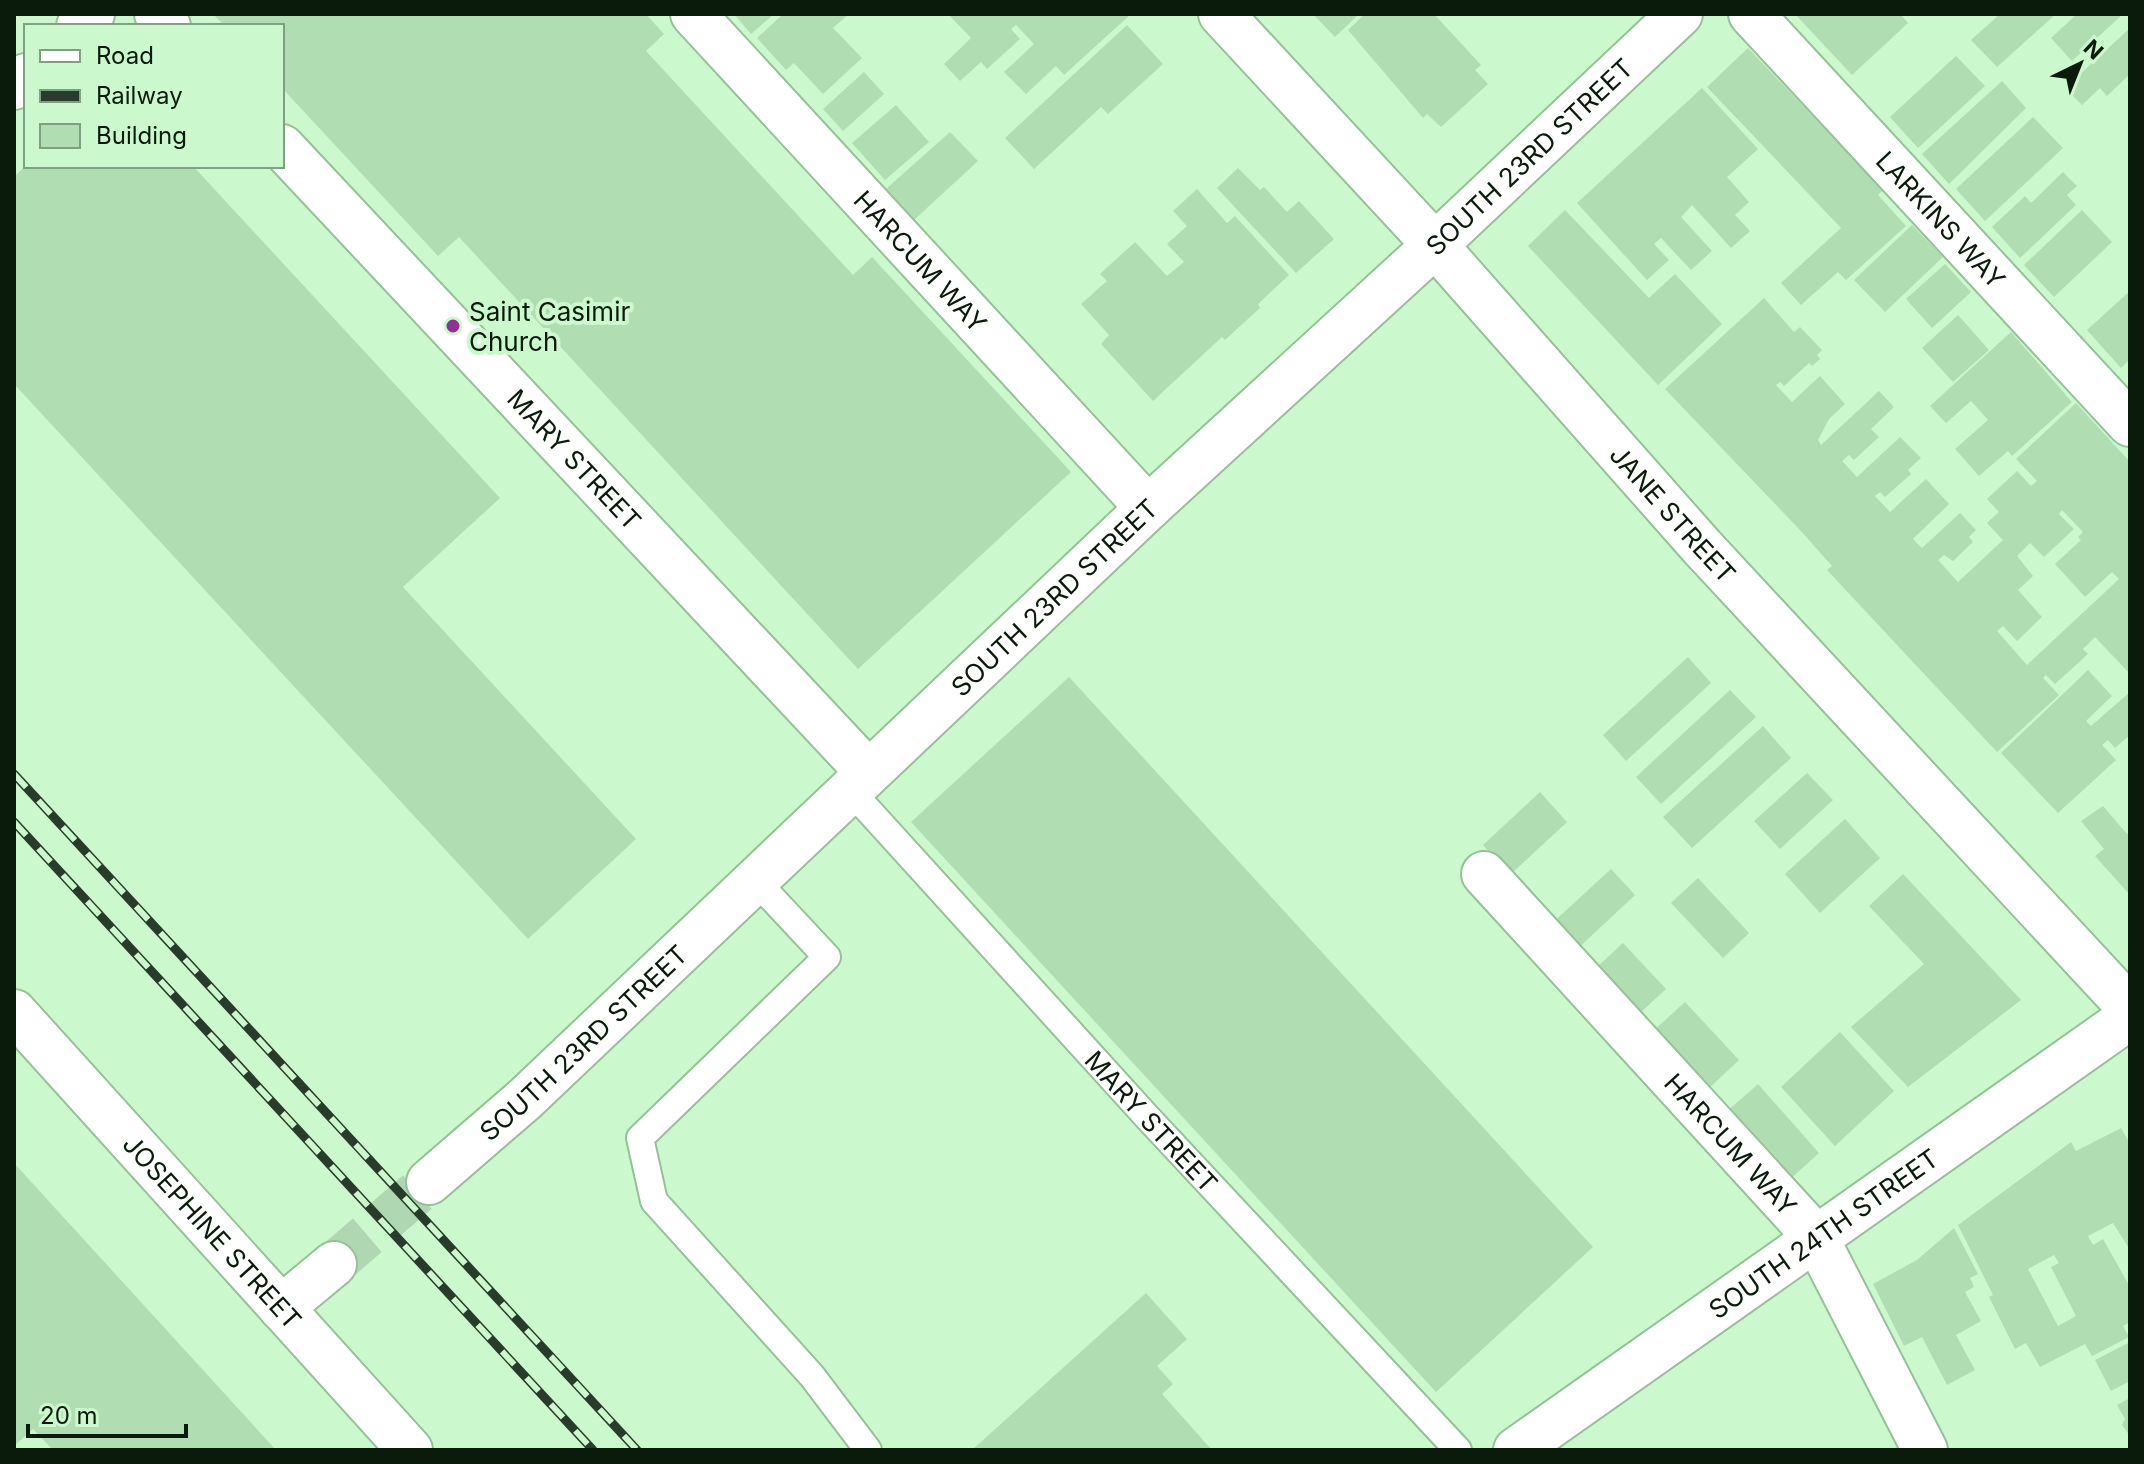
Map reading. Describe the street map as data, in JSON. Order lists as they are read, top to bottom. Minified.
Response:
{"streets":{"street":["SOUTH 23RD STREET","LARKINS WAY","HARCUM WAY","MARY STREET","JANE STREET","JOSEPHINE STREET","SOUTH 24TH STREET"]},"crossings":[["SOUTH 23RD STREET","HARCUM WAY"],["SOUTH 23RD STREET","MARY STREET"],["SOUTH 23RD STREET","JANE STREET"],["HARCUM WAY","SOUTH 24TH STREET"]],"places":["Saint Casimir Church"],"legend":["Road","Railway","Building"],"scale_bar":"20 m","north":"top right"}
